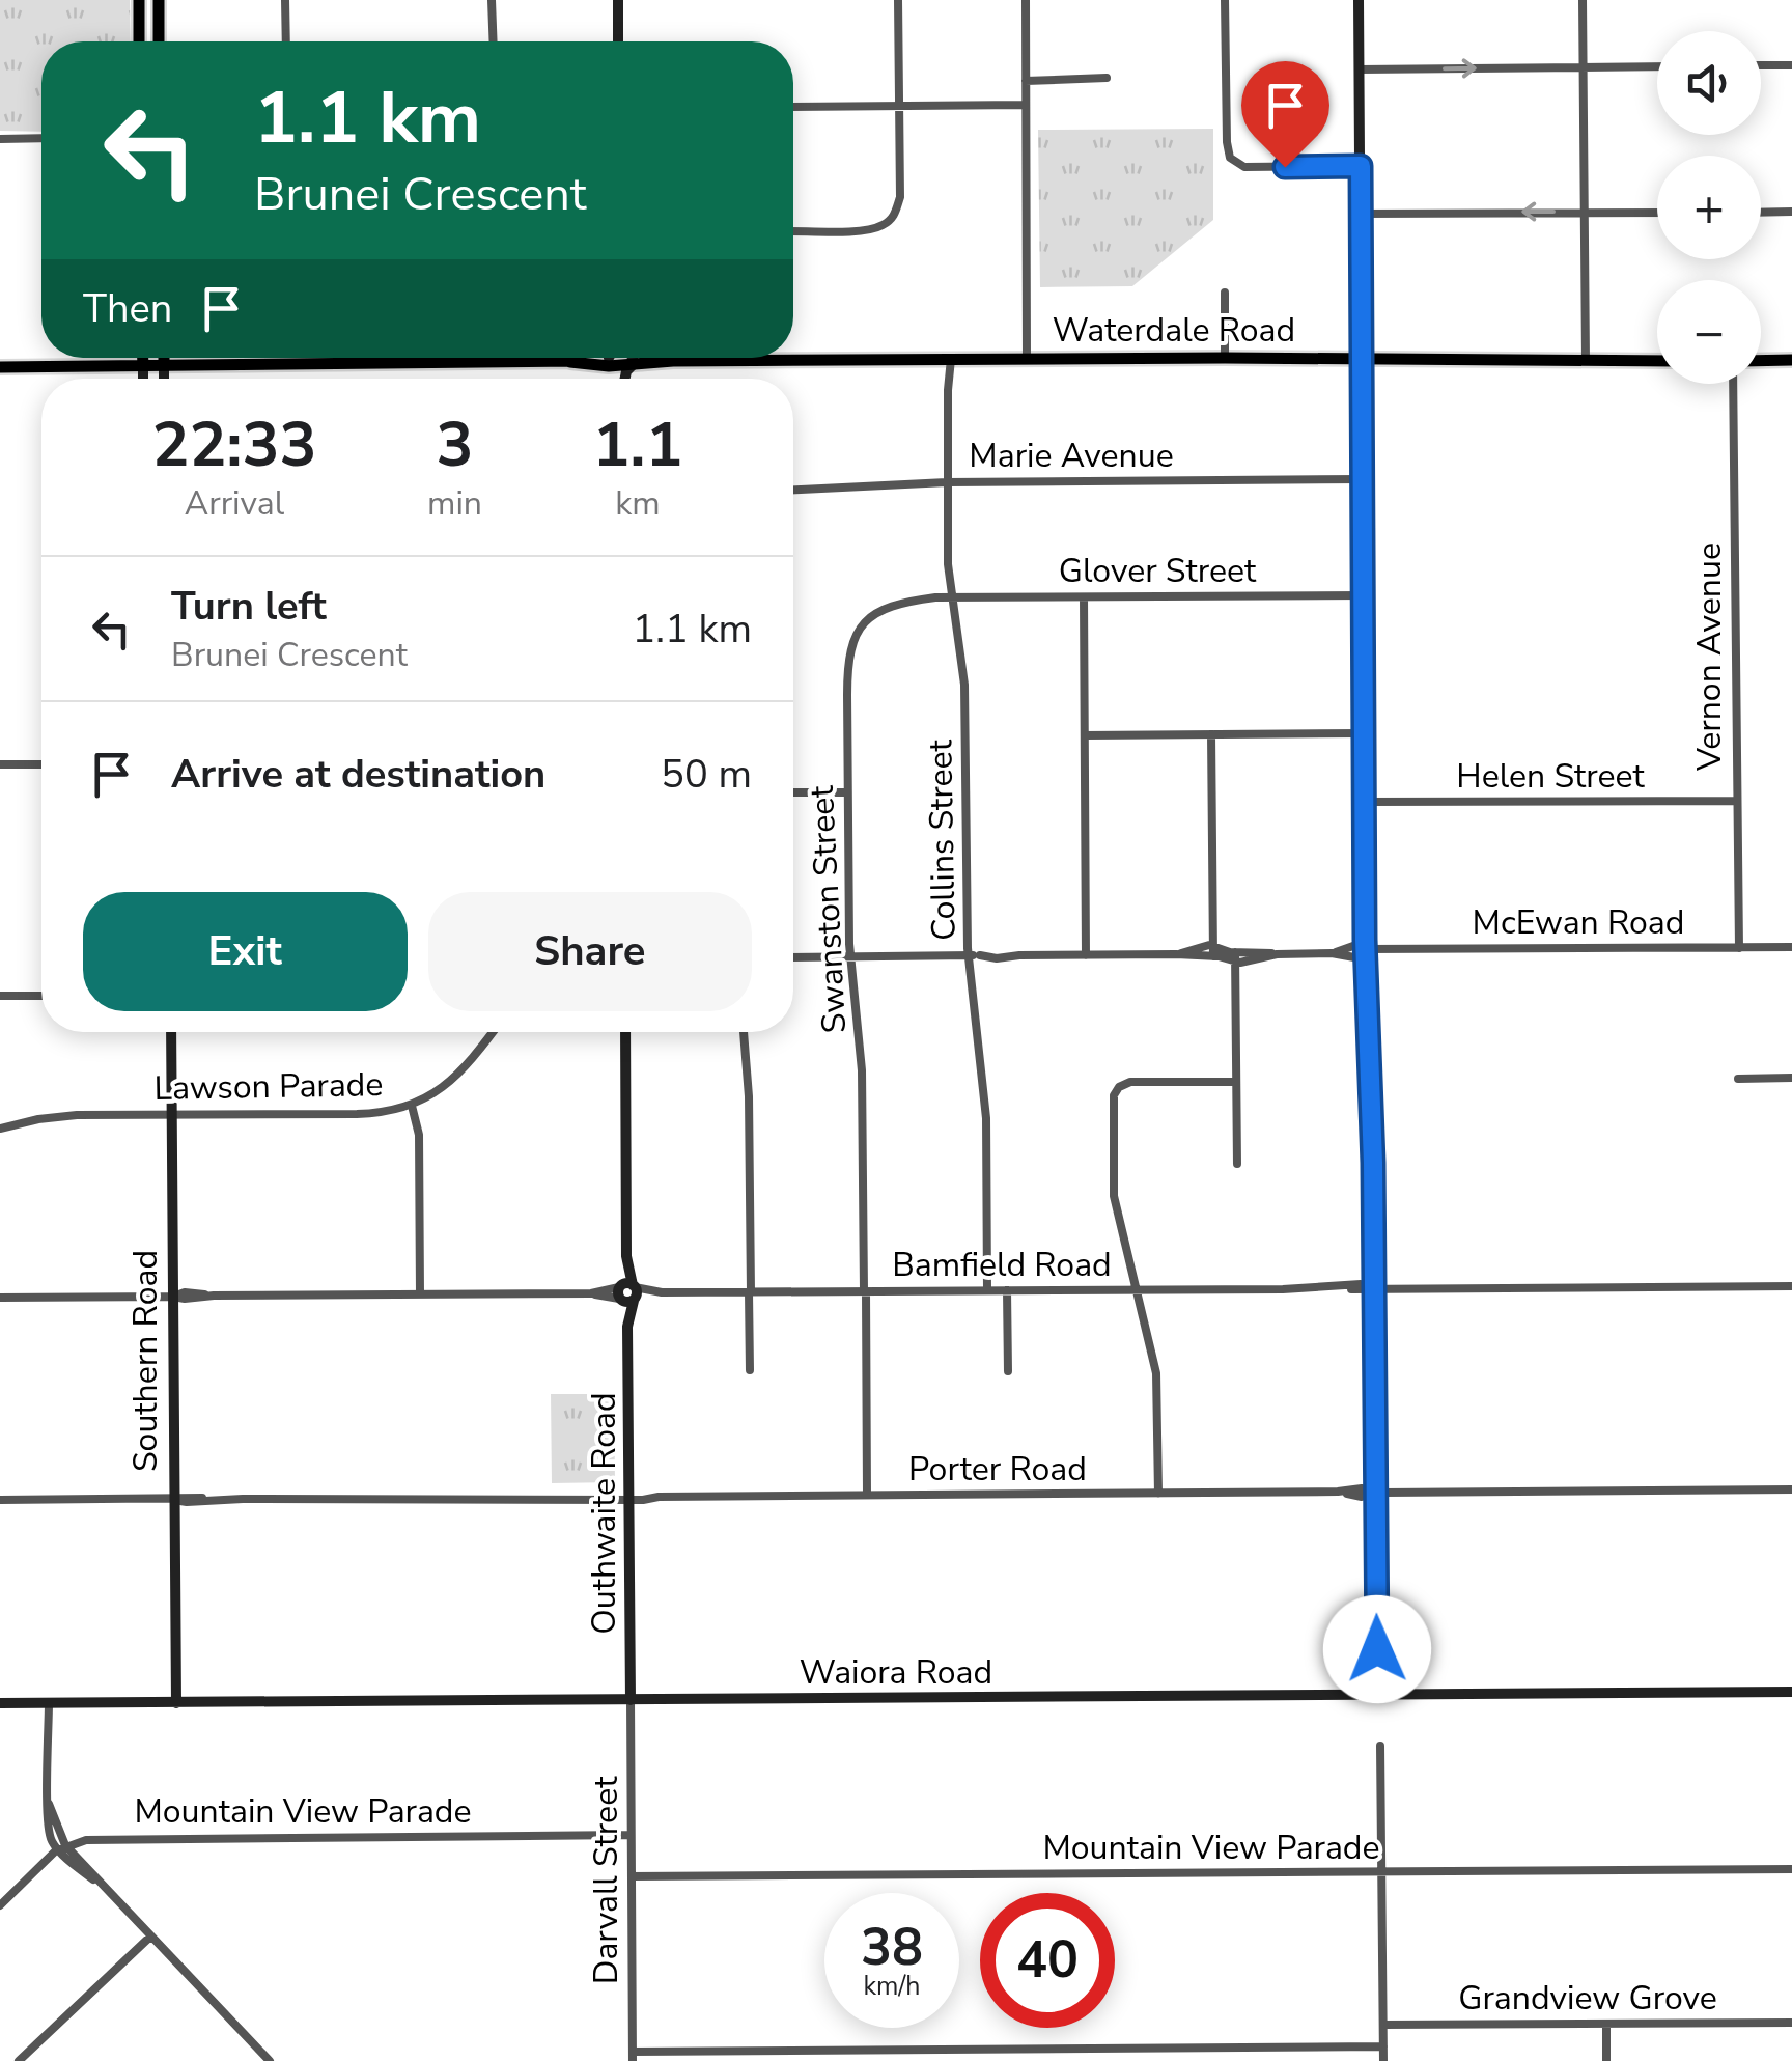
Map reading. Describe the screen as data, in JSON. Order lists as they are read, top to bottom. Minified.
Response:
{"streets":{"main road":["Waterdale Road","Southern Road","Outhwaite Road","Waiora Road"],"street":["Marie Avenue","Glover Street","Vernon Avenue","Helen Street","Collins Street","Swanston Street","McEwan Road","Lawson Parade","Bamfield Road","Porter Road","Mountain View Parade","Darvall Street","Grandview Grove"]},"crossings":[["Waterdale Road","Collins Street"],["Marie Avenue","Collins Street"],["Glover Street","Collins Street"],["Glover Street","Swanston Street"],["Vernon Avenue","Helen Street"],["Vernon Avenue","McEwan Road"],["Collins Street","Swanston Street"],["Collins Street","McEwan Road"],["Collins Street","Bamfield Road"],["Swanston Street","McEwan Road"],["Swanston Street","Bamfield Road"],["Swanston Street","Porter Road"],["Lawson Parade","Southern Road"],["Bamfield Road","Southern Road"],["Bamfield Road","Outhwaite Road"],["Southern Road","Porter Road"],["Southern Road","Waiora Road"],["Porter Road","Outhwaite Road"],["Outhwaite Road","Waiora Road"],["Outhwaite Road","Darvall Street"],["Waiora Road","Darvall Street"],["Mountain View Parade","Darvall Street"]],"page":{"map_buttons":["+","−"],"turn":["1.1 km","Brunei Crescent"],"then":"Then","eta":["22:33","Arrival","3","min","1.1","km"],"list":[{"name":"Turn left","note":"Brunei Crescent","value":"1.1 km"},{"name":"Arrive at destination","value":"50 m"}],"buttons":["Exit","Share"],"speed":"38 km/h","limit":"40"}}
